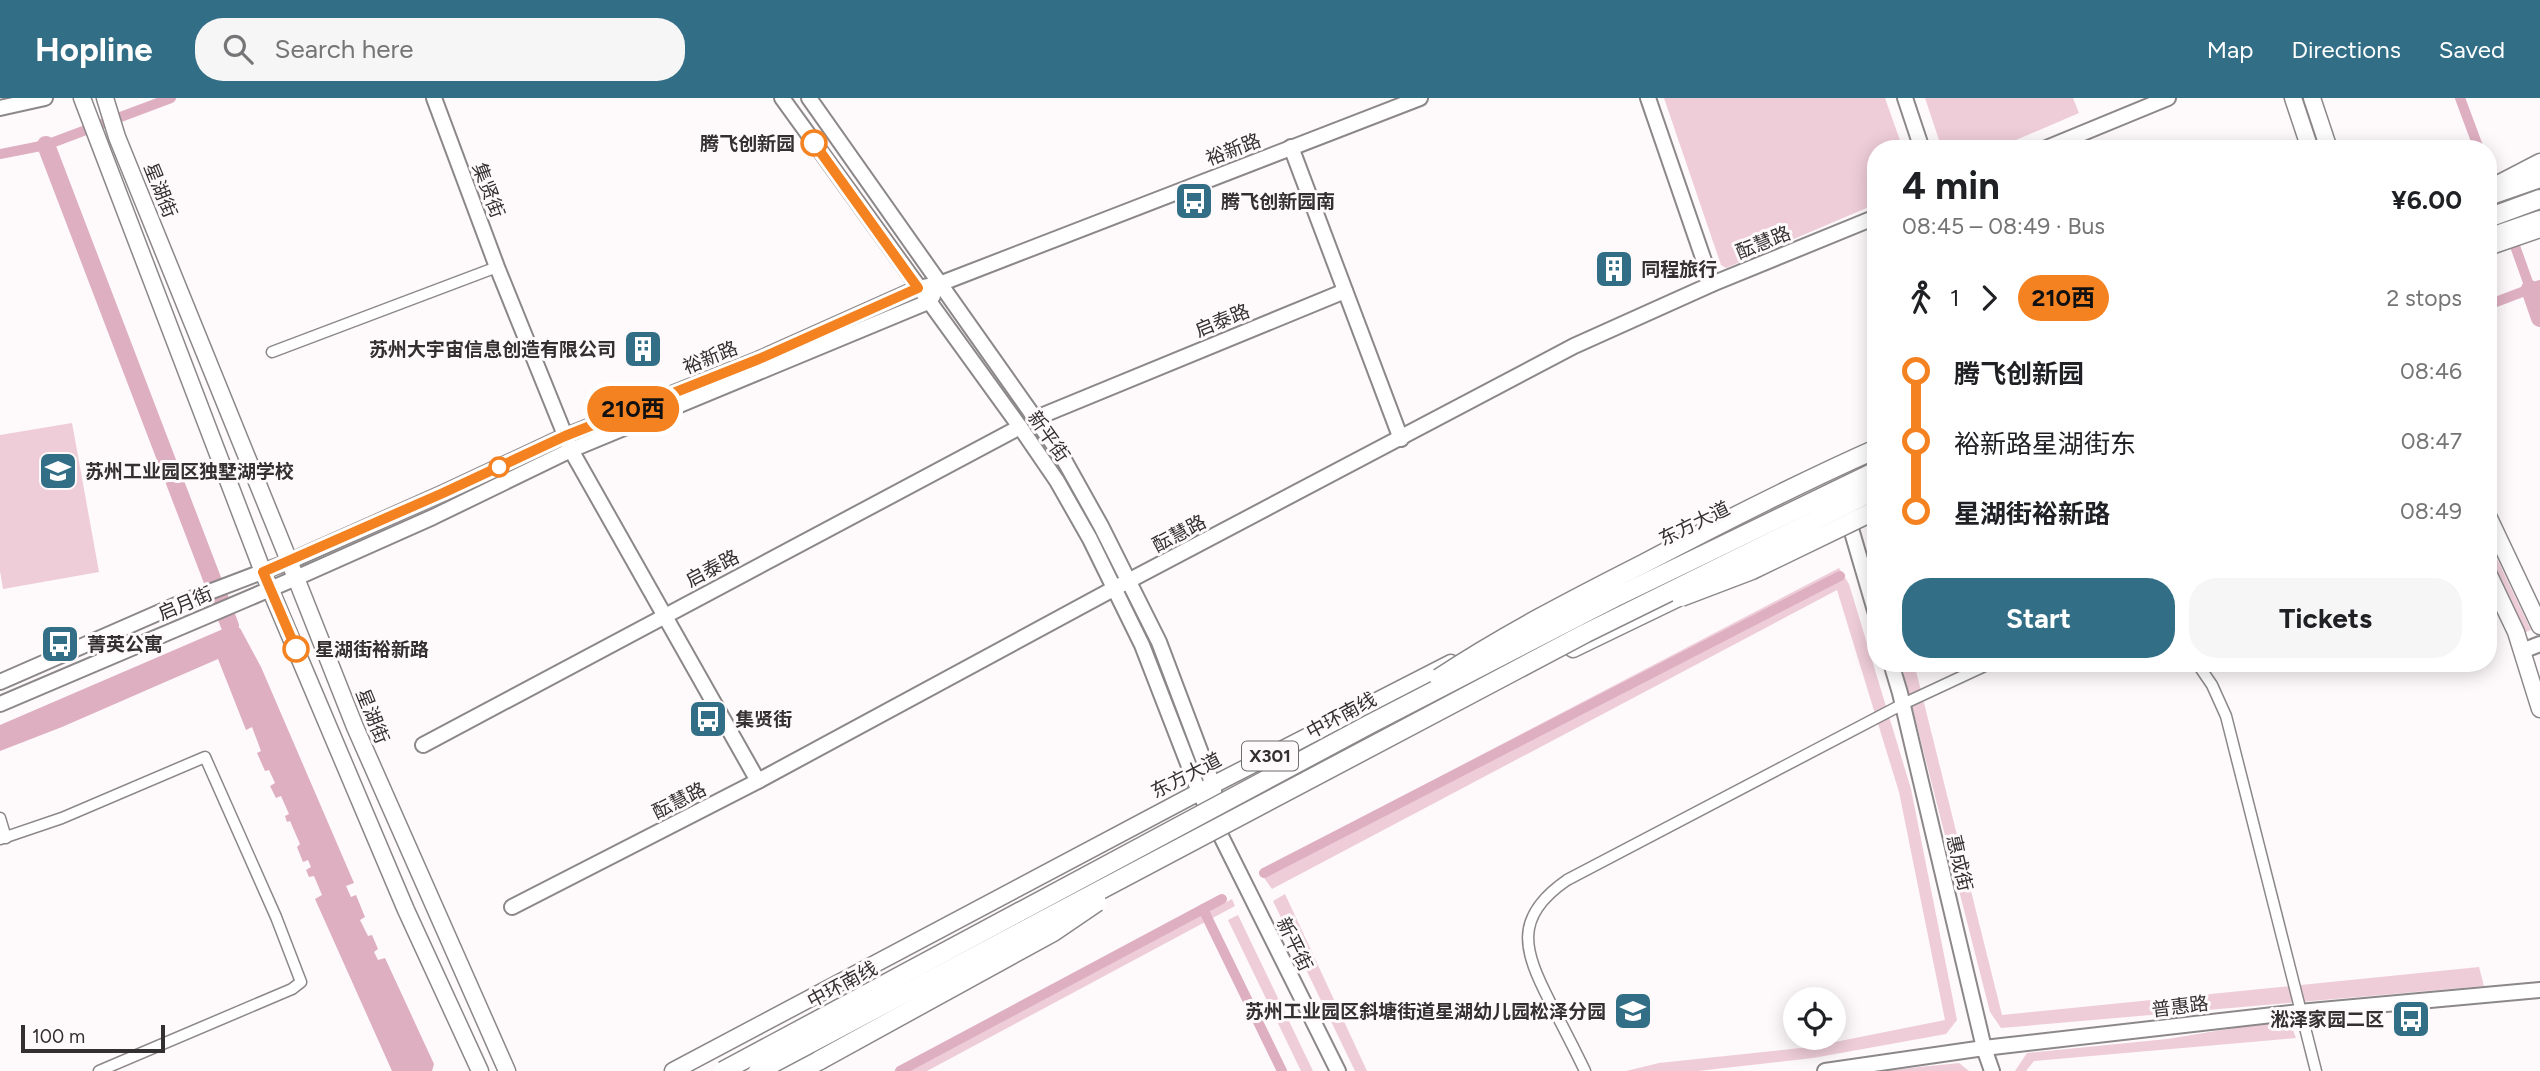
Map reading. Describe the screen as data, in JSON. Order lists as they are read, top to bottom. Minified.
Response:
{"streets":{"highway":["中环南线"],"main road":["星湖街","东方大道","X301"],"street":["裕新路","集贤街","酝慧路","启泰路","新平街","启月街","惠成街","普惠路"]},"crossings":[["裕新路","星湖街"],["裕新路","集贤街"],["裕新路","新平街"],["裕新路","启月街"],["星湖街","启月街"],["集贤街","酝慧路"],["集贤街","启泰路"],["酝慧路","新平街"],["启泰路","新平街"],["新平街","东方大道"],["新平街","X301"],["惠成街","普惠路"]],"places":{"other":["腾飞创新园","星湖街裕新路"],"bus stop":["腾飞创新园南","菁英公寓","集贤街","淞泽家园二区"],"building":["同程旅行","苏州大宇宙信息创造有限公司"],"school or university":["苏州工业园区独墅湖学校","苏州工业园区斜塘街道星湖幼儿园松泽分园"]},"lines":["bus line 210西"],"scale_bar":"100 m","page":{"header":"Hopline","search":"Search here","nav":["Map","Directions","Saved"],"on_map":"210西","heading":["4 min","08:45 – 08:49 · Bus","¥6.00"],"legs":["1","210西","2 stops"],"list":[{"name":"腾飞创新园","value":"08:46"},{"name":"裕新路星湖街东","value":"08:47"},{"name":"星湖街裕新路","value":"08:49"}],"buttons":["Start","Tickets"],"scale":"100 m"}}
